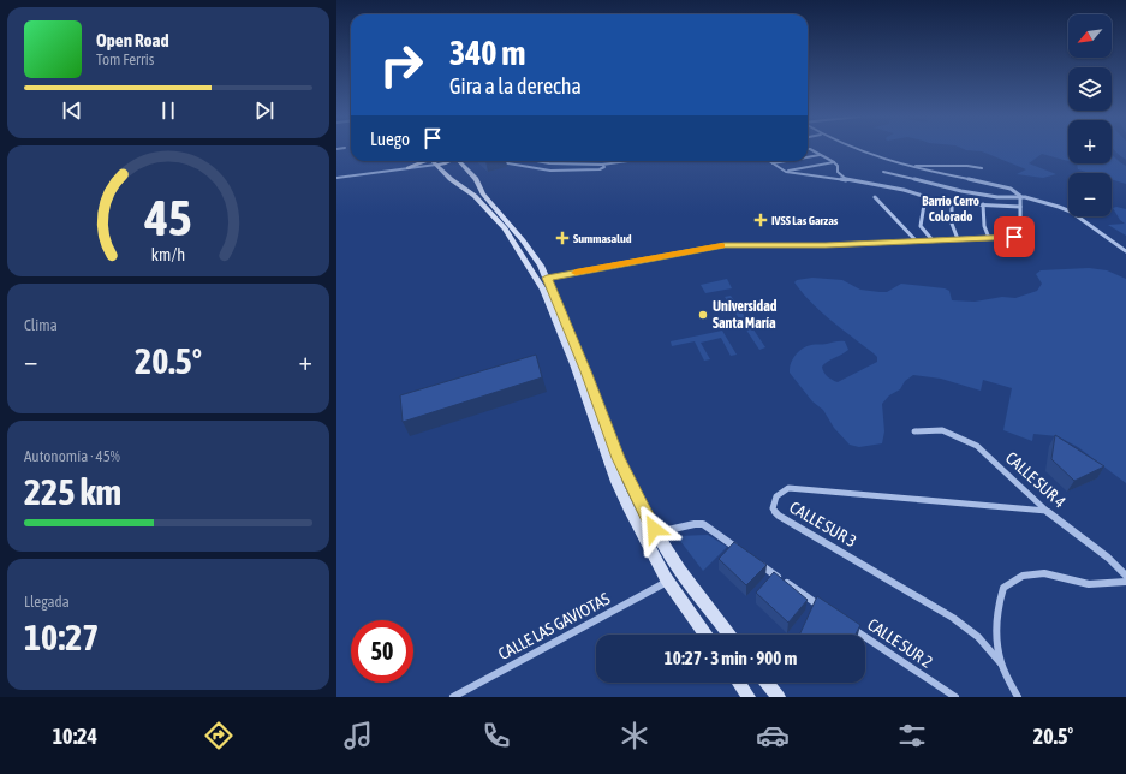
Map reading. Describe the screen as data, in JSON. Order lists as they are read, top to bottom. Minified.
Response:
{"streets":{"street":["CALLE SUR 4","CALLE SUR 3","CALLE LAS GAVIOTAS","CALLE SUR 2"]},"crossings":[["CALLE SUR 4","CALLE SUR 3"]],"districts":["Barrio Cerro Colorado"],"places":{"health":["IVSS Las Garzas","Summasalud"],"other":["Universidad Santa María"]},"north":"bottom left","page":{"map_buttons":["+","−"],"turn":["340 m","Gira a la derecha"],"song":["Open Road","Tom Ferris"],"then":"Luego","tile":["Clima",["Autonomía · 45%","225 km"],["Llegada","10:27"]],"heat":["−","20.5°","+"],"limit":"50","trip":"10:27 · 3 min · 900 m","tabs":["10:24","20.5°"],"gauge":["45","km/h"]}}
